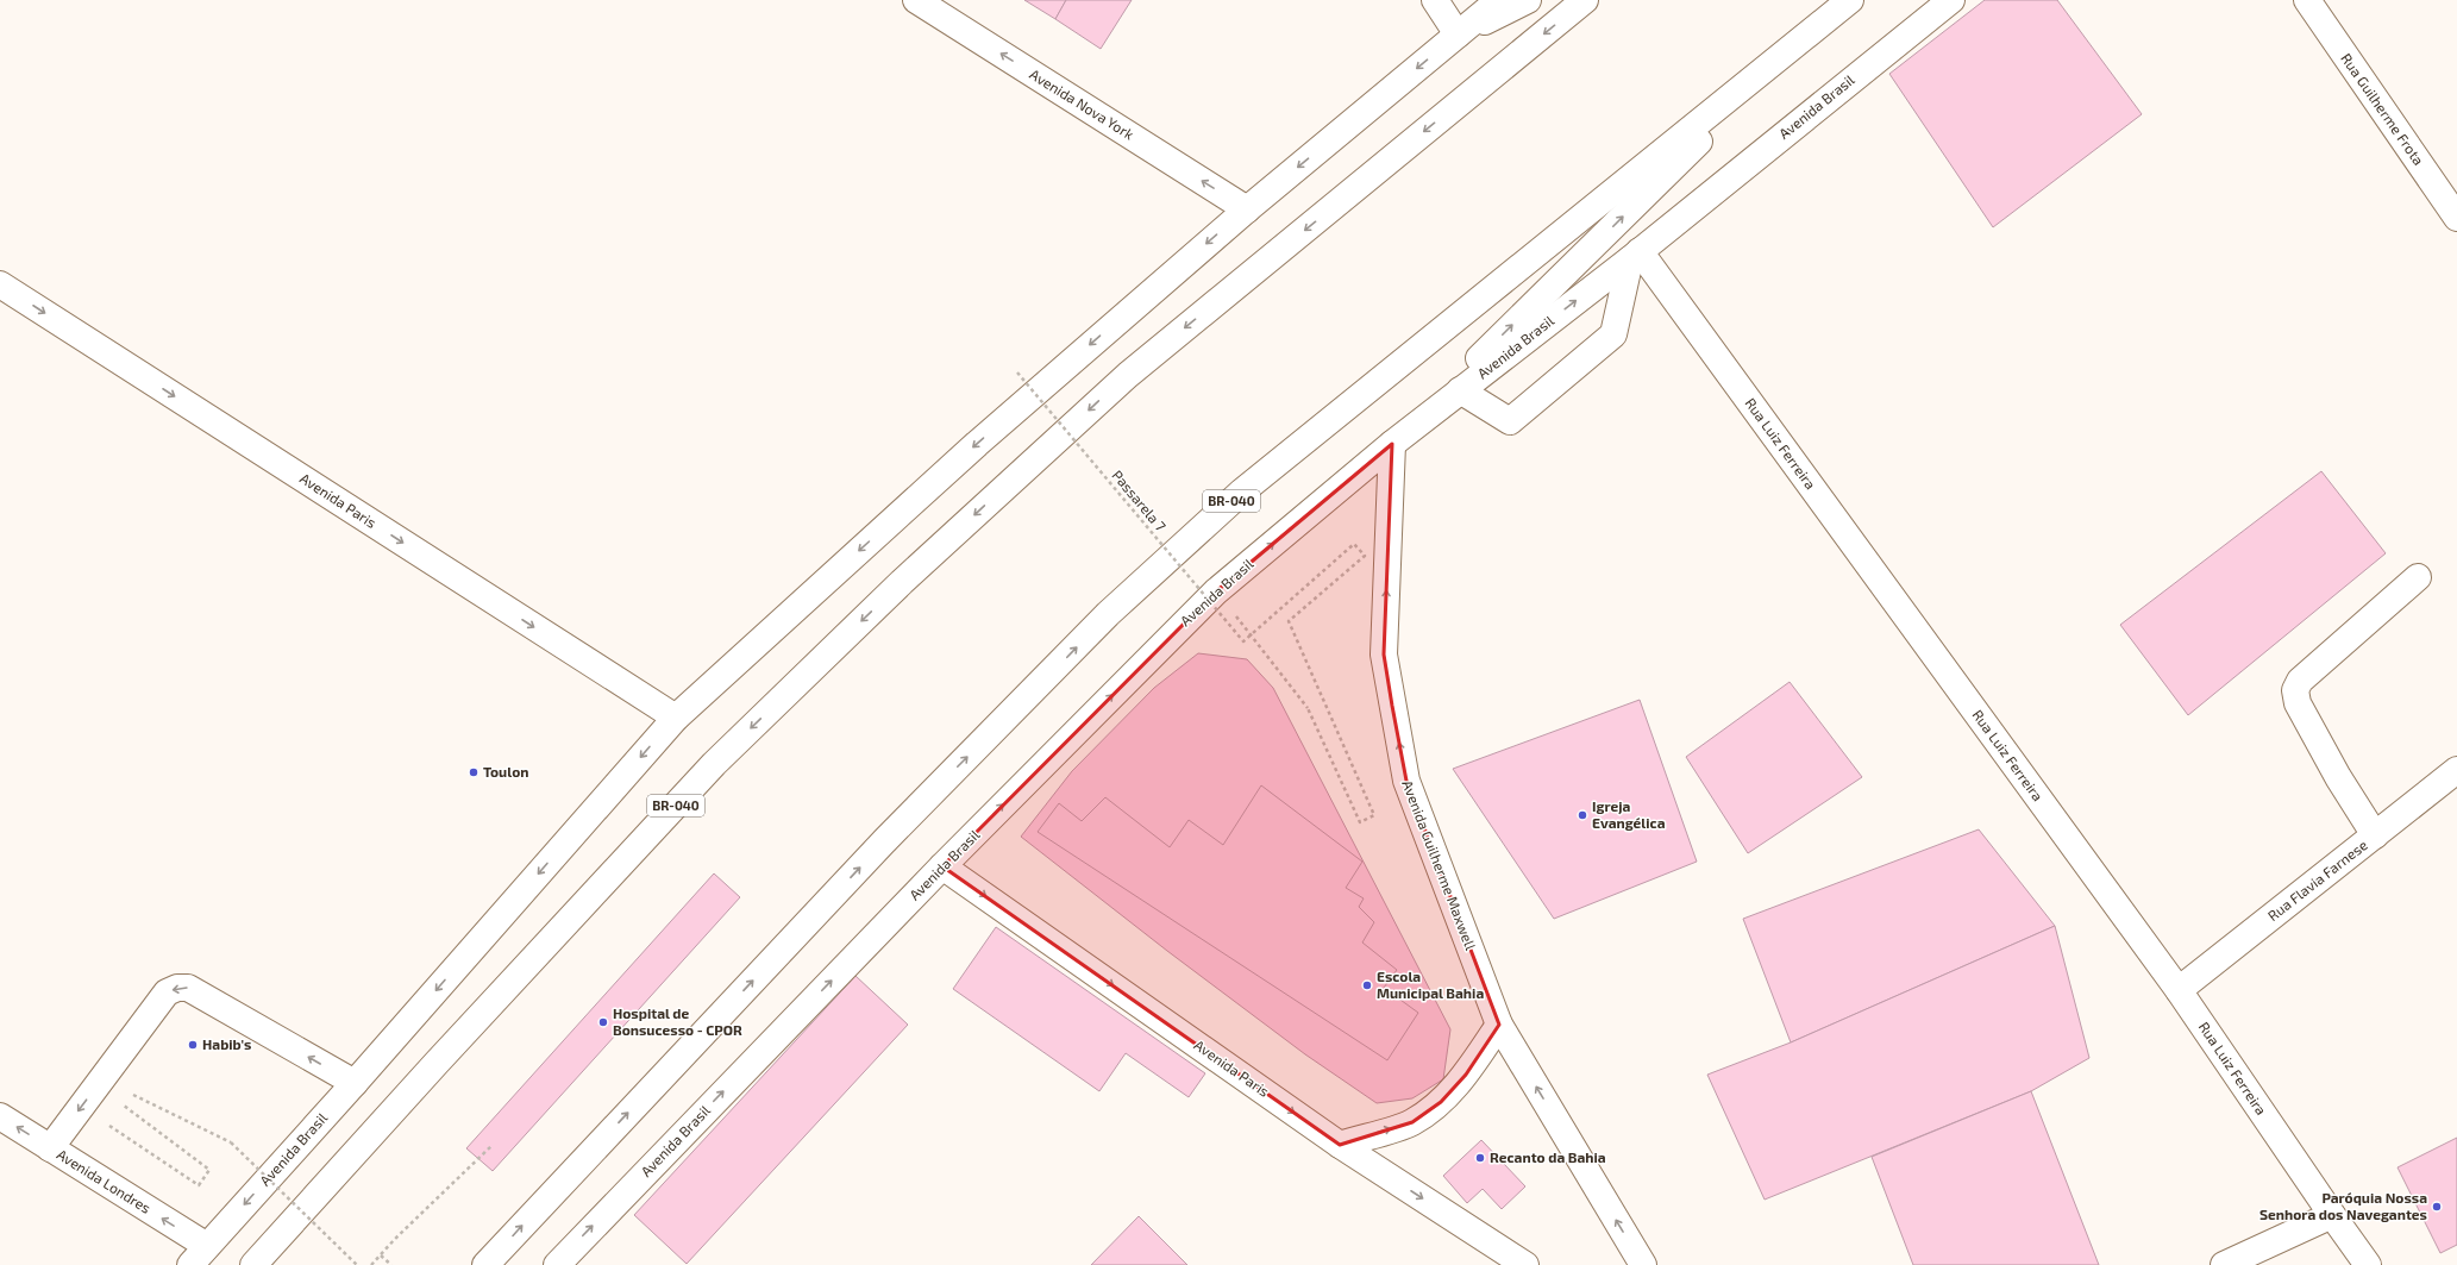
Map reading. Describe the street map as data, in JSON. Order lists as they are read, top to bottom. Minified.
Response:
{"streets":{"main road":["Avenida Nova York","Avenida Brasil","Rua Guilherme Frota","Rua Luiz Ferreira","Avenida Paris","BR-040","Avenida Guilherme Maxwell","Rua Flavia Farnese","Avenida Londres"],"path":["Passarela 7"]},"crossings":[["Avenida Nova York","Avenida Brasil"],["Avenida Brasil","Rua Luiz Ferreira"],["Avenida Brasil","Avenida Paris"],["Avenida Brasil","Passarela 7"],["Avenida Brasil","Avenida Guilherme Maxwell"],["Avenida Brasil","Avenida Londres"],["Rua Luiz Ferreira","Rua Flavia Farnese"]],"one_way":["Avenida Nova York","Avenida Paris","Avenida Guilherme Maxwell","Avenida Londres"],"places":["Toulon","Igreja Evangélica","Escola Municipal Bahia","Hospital de Bonsucesso - CPOR","Habib's","Recanto da Bahia","Paróquia Nossa Senhora dos Navegantes"]}
